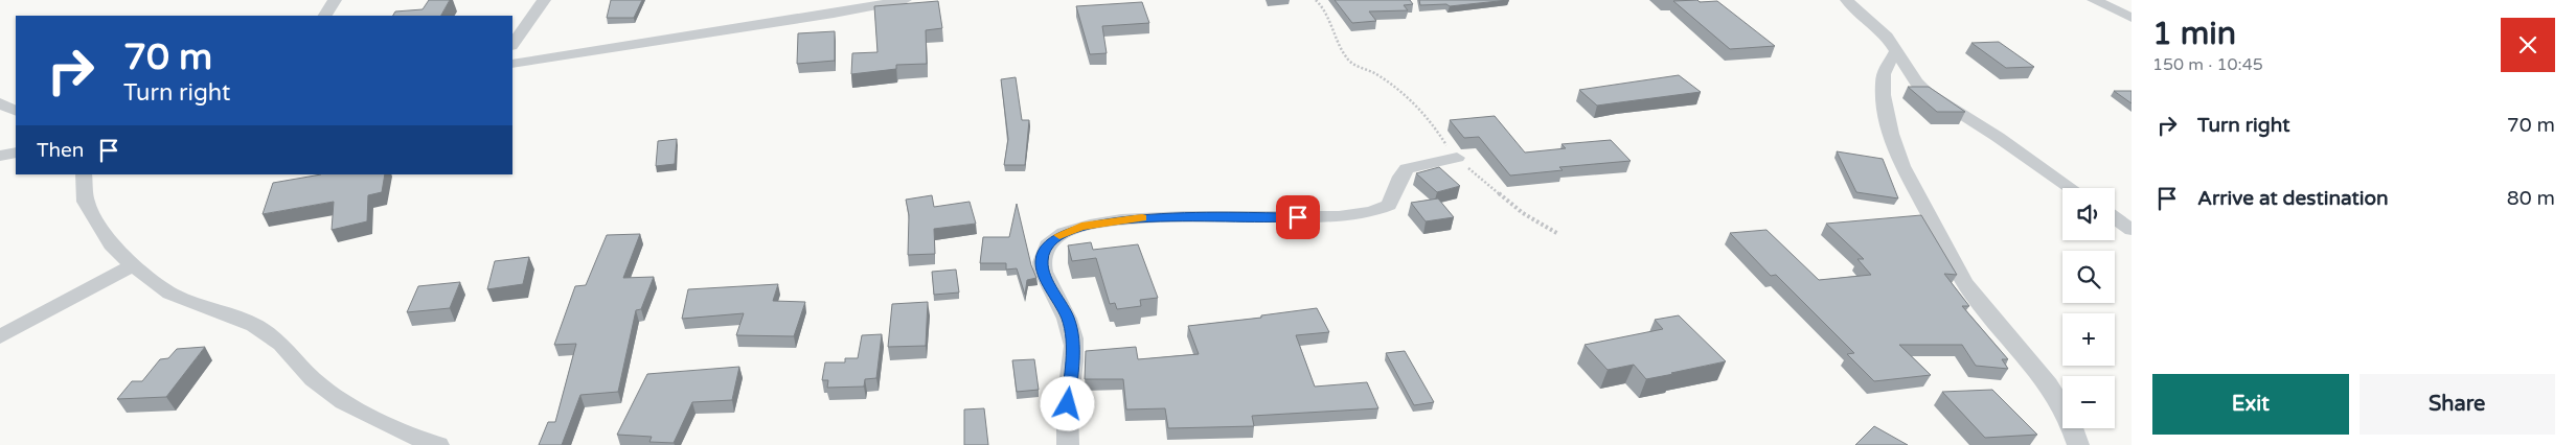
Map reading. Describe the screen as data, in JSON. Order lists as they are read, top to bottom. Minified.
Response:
{"page":{"heading":["1 min","150 m · 10:45"],"turn":["70 m","Turn right"],"list":[{"name":"Turn right","value":"70 m"},{"name":"Arrive at destination","value":"80 m"}],"then":"Then","map_buttons":["+","−"],"buttons":["Exit","Share"]}}
